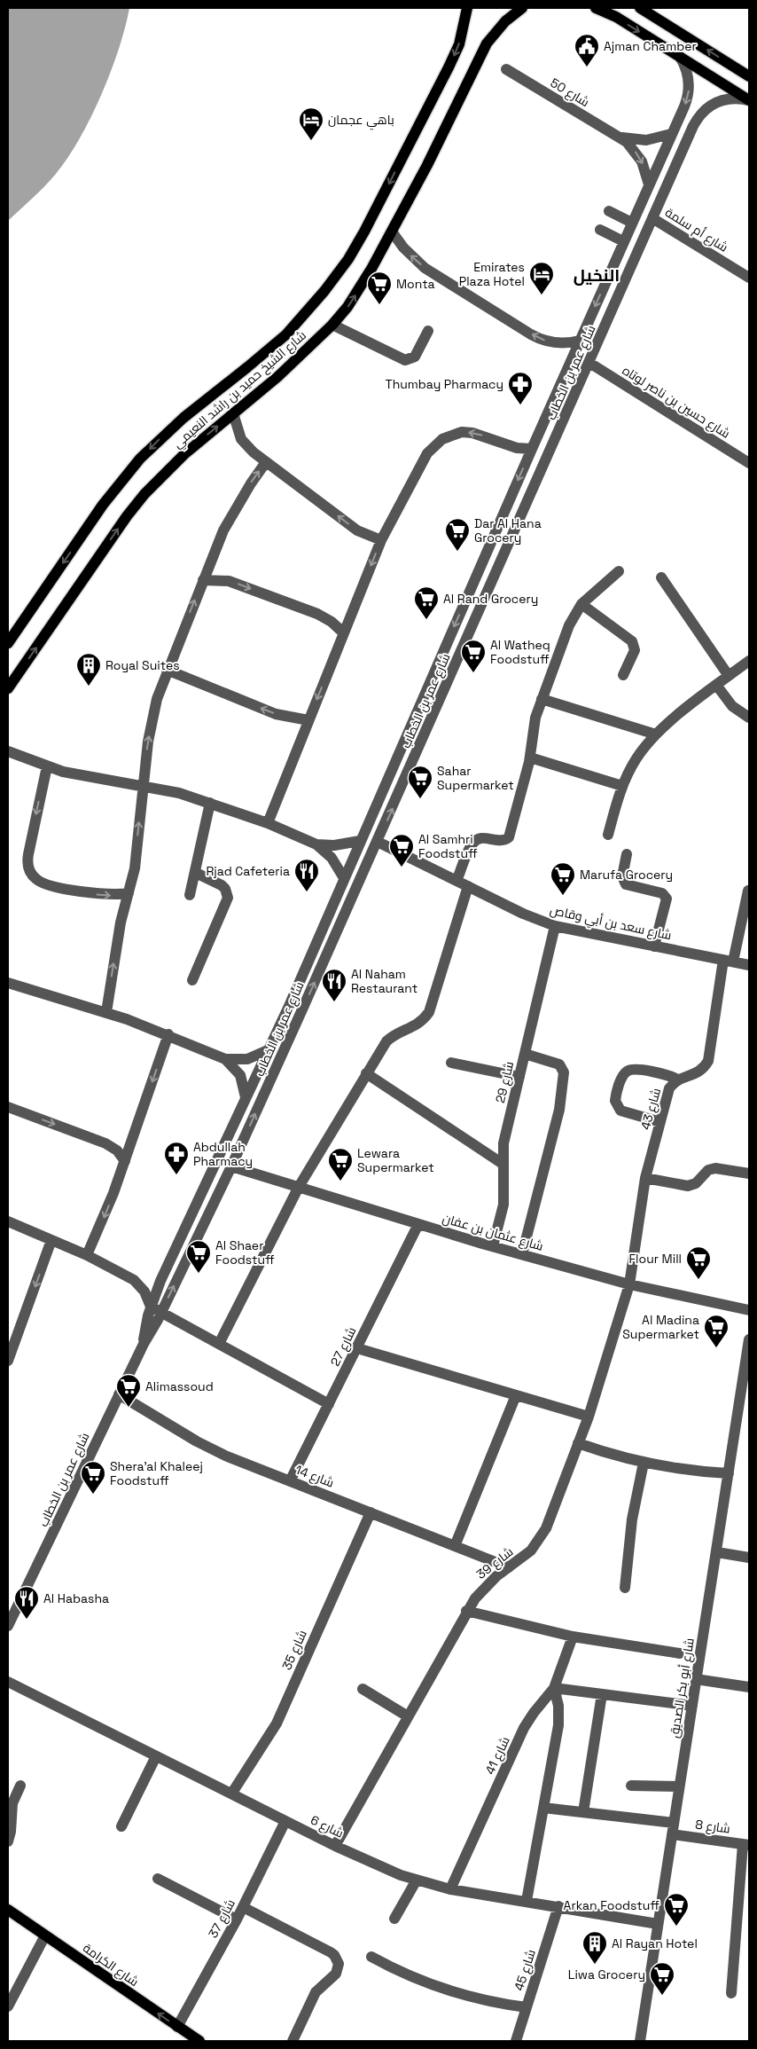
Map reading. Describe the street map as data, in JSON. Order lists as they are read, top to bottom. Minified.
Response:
{"streets":{"main road":["شارع الشيخ حميد بن راشد النعيمي","شارع الكرامة"],"street":["شارع 50","شارع أم سلمة","شارع عمر بن الخطاب","شارع حسين بن ناصر لوتاه","شارع سعد بن أبي وقاص","شارع 29","شارع 43","شارع عثمان بن عفان","شارع 27","شارع 14","شارع 39","شارع 35","شارع أبو بكر الصديق","شارع 41","شارع 6","شارع 8","شارع 37","شارع 45"]},"crossings":[["شارع 50","شارع عمر بن الخطاب"],["شارع أم سلمة","شارع عمر بن الخطاب"],["شارع عمر بن الخطاب","شارع حسين بن ناصر لوتاه"],["شارع عمر بن الخطاب","شارع سعد بن أبي وقاص"],["شارع عمر بن الخطاب","شارع عثمان بن عفان"],["شارع عمر بن الخطاب","شارع 14"],["شارع سعد بن أبي وقاص","شارع 29"],["شارع سعد بن أبي وقاص","شارع 43"],["شارع 29","شارع عثمان بن عفان"],["شارع 43","شارع عثمان بن عفان"],["شارع 43","شارع 39"],["شارع عثمان بن عفان","شارع 27"],["شارع عثمان بن عفان","شارع 39"],["شارع 27","شارع 14"],["شارع 14","شارع 39"],["شارع 14","شارع 35"],["شارع 39","شارع 6"],["شارع 35","شارع 6"],["شارع أبو بكر الصديق","شارع 6"],["شارع أبو بكر الصديق","شارع 8"],["شارع 41","شارع 6"],["شارع 6","شارع 37"],["شارع 6","شارع 45"],["شارع 37","شارع الكرامة"]],"one_way":["شارع الكرامة"],"districts":["النخيل"],"places":{"public building":["Ajman Chamber"],"hotel":["باهي عجمان","Emirates Plaza Hotel"],"supermarket":["Monta","Dar Al Hana Grocery","Al Rand Grocery","Al Watheq Foodstuff","Sahar Supermarket","Al Samhri Foodstuff","Marufa Grocery","Lewara Supermarket","Al Shaer Foodstuff","Flour Mill","Al Madina Supermarket","Alimassoud","Shera'al Khaleej Foodstuff","Arkan Foodstuff","Liwa Grocery"],"pharmacy":["Thumbay Pharmacy","Abdullah Pharmacy"],"building":["Royal Suites","Al Rayan Hotel"],"restaurant":["Rjad Cafeteria","Al Naham Restaurant","Al Habasha"]}}
